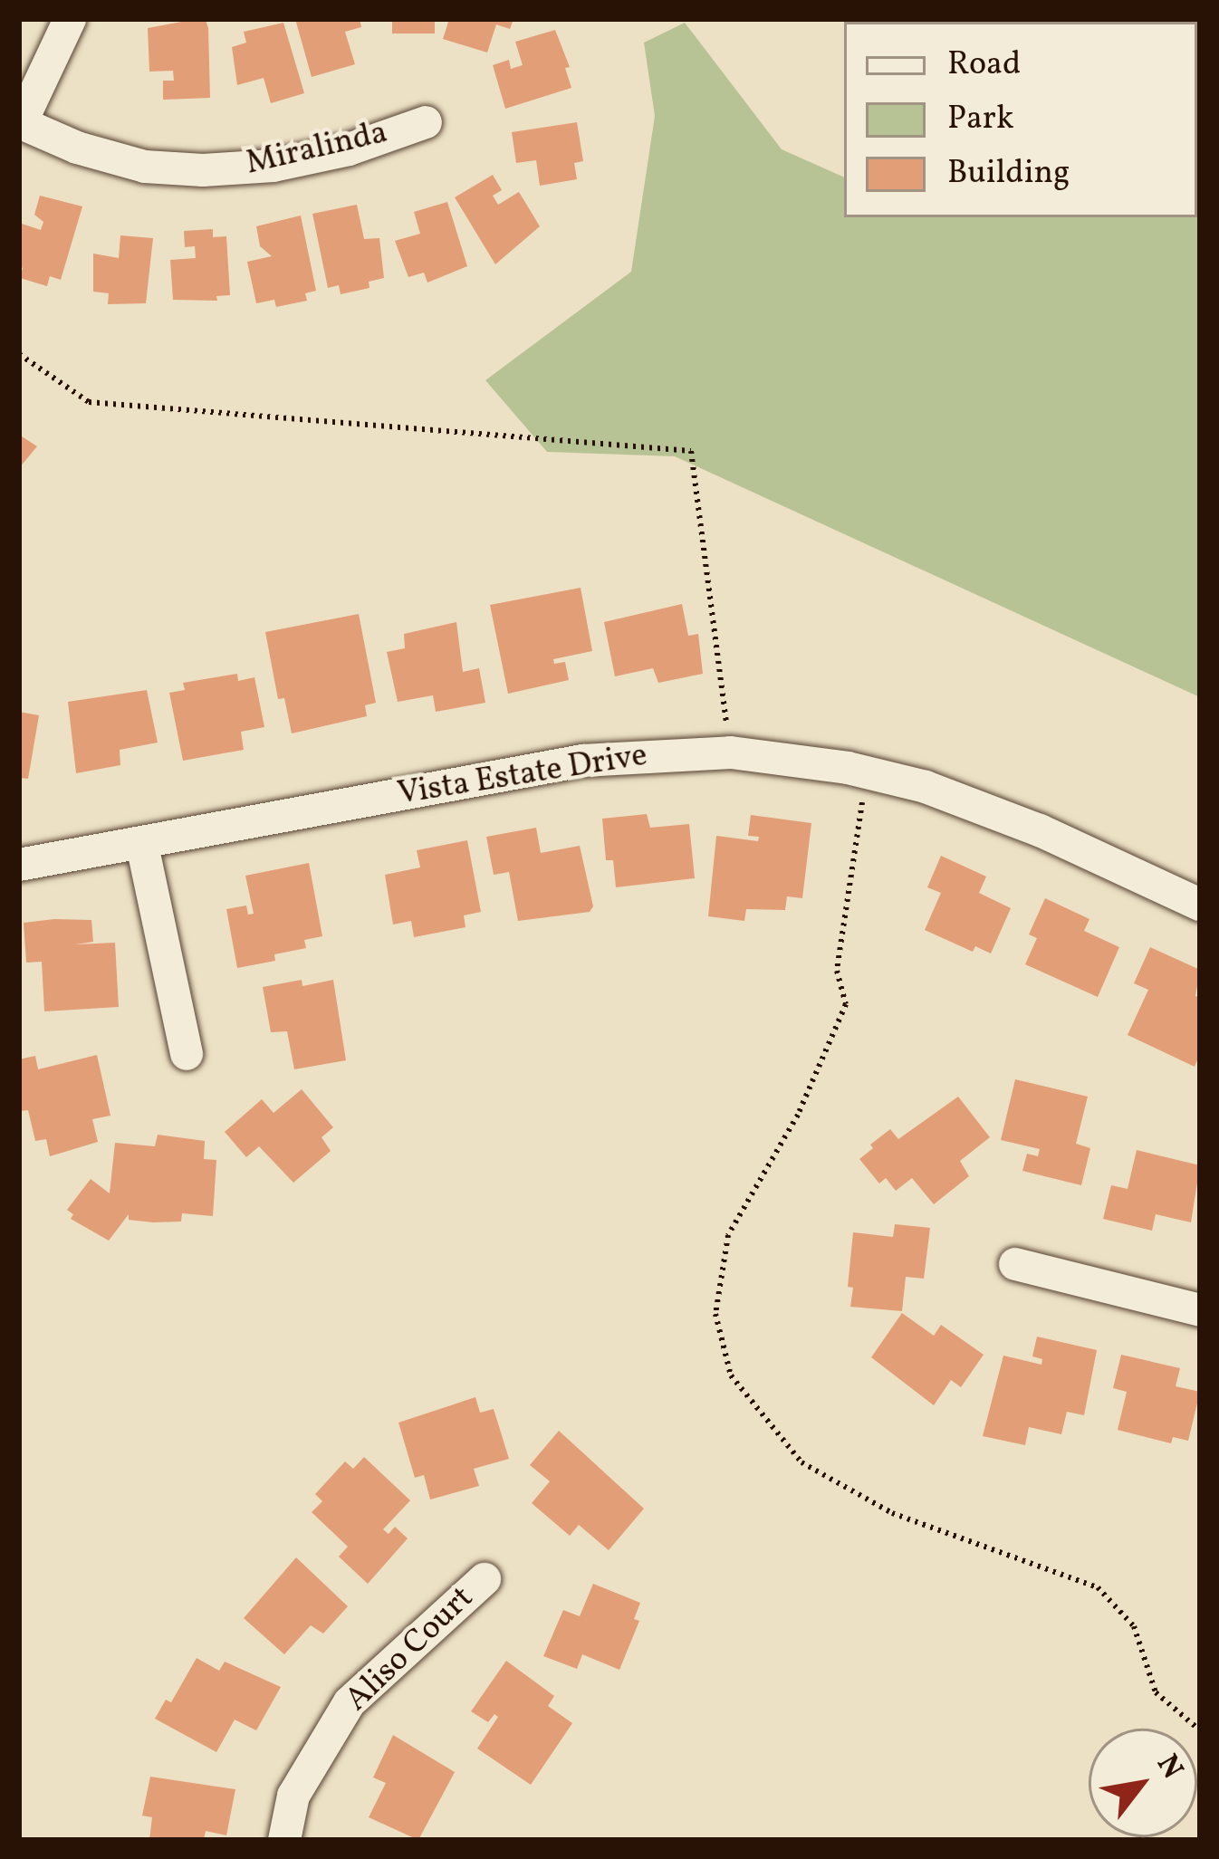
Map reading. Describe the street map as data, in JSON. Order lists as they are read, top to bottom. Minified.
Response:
{"streets":{"street":["Miralinda","Vista Estate Drive","Aliso Court"]},"legend":["Road","Park","Building"],"north":"top right"}
